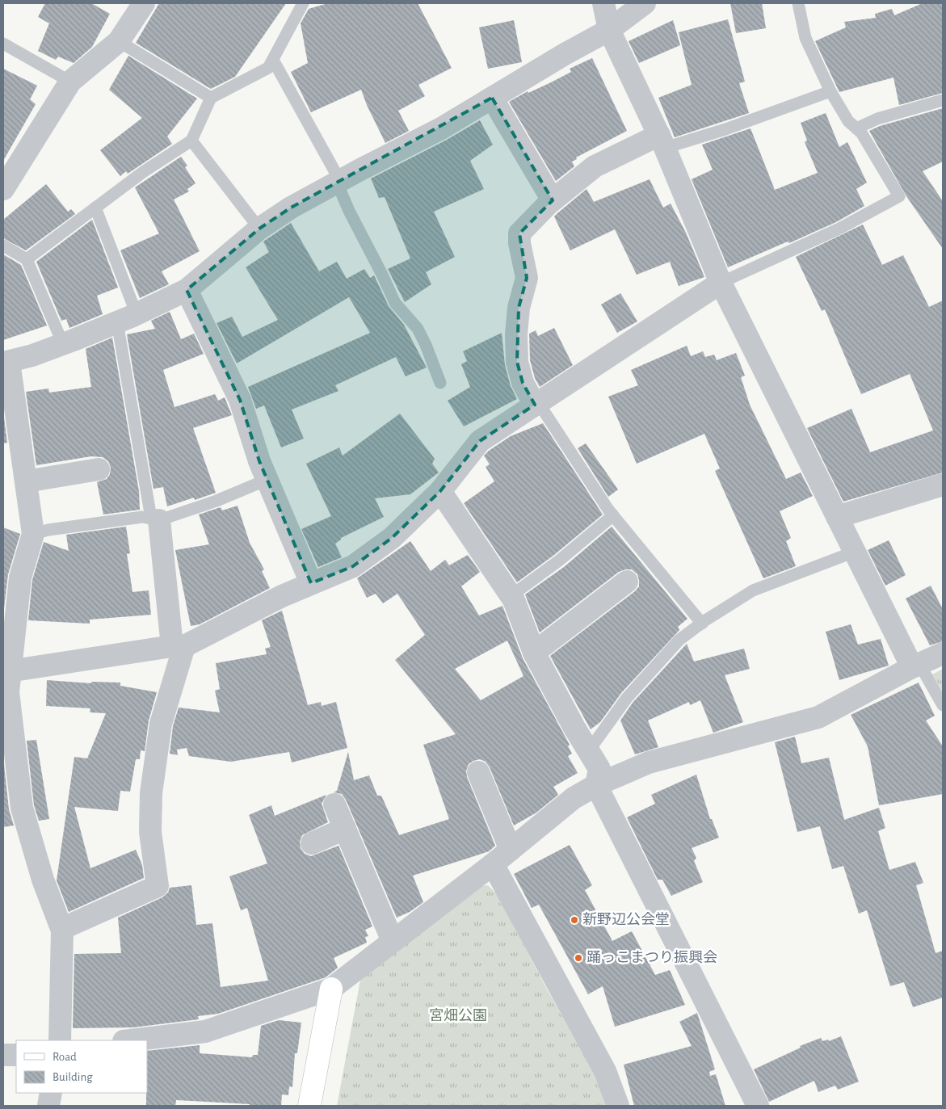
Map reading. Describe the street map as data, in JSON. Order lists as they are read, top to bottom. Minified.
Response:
{"parks":["宮畑公園"],"places":["新野辺公会堂","踊っこまつり振興会"],"legend":["Road","Building"]}
